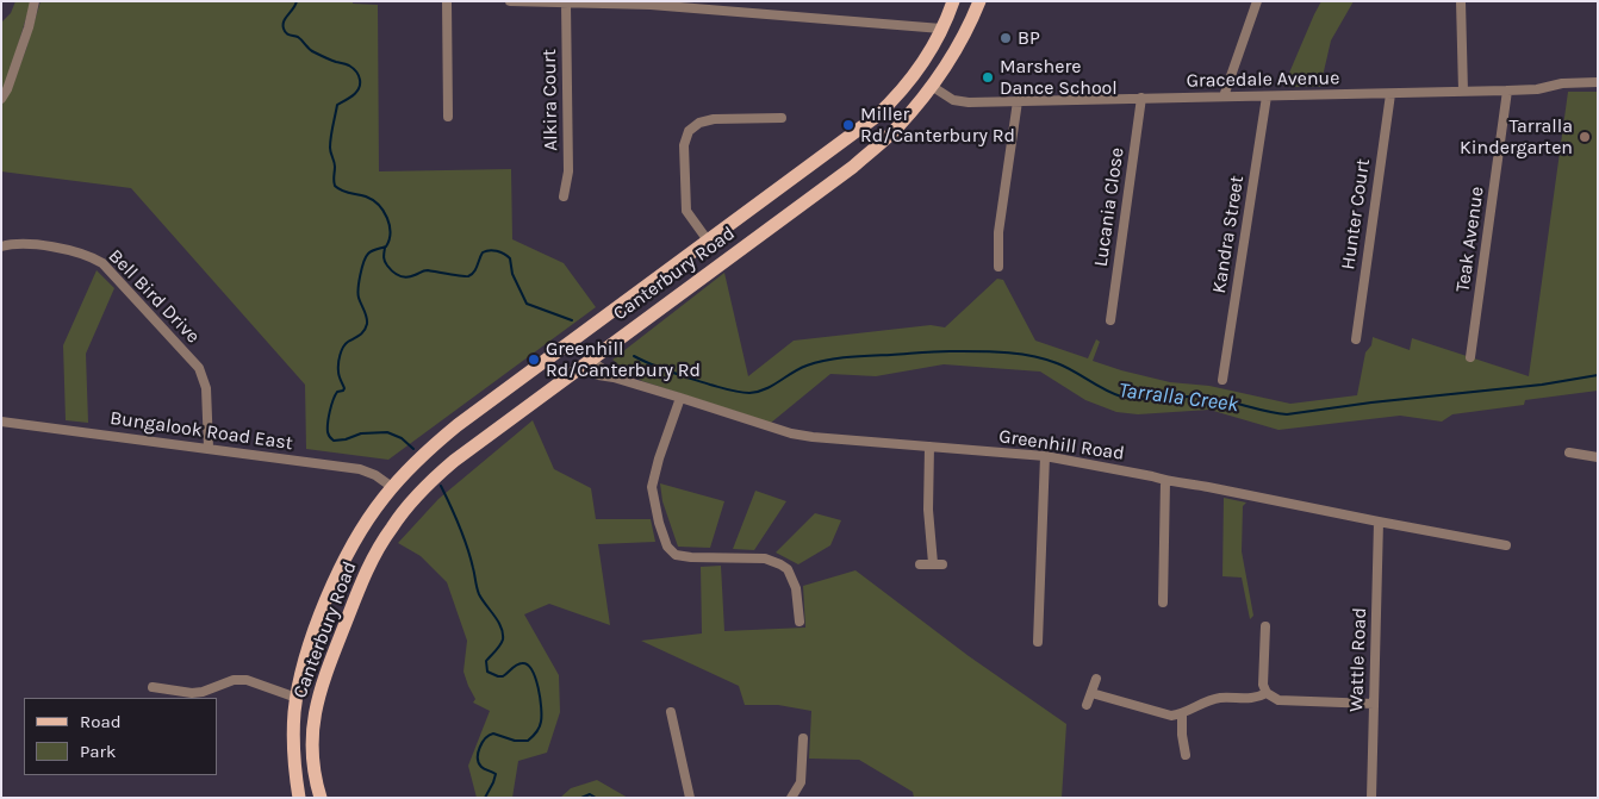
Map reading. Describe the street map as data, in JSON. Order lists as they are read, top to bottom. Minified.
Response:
{"streets":{"main road":["Canterbury Road"],"street":["Gracedale Avenue","Alkira Court","Lucania Close","Hunter Court","Kandra Street","Teak Avenue","Bell Bird Drive","Bungalook Road East","Greenhill Road","Wattle Road"]},"crossings":[["Gracedale Avenue","Lucania Close"],["Gracedale Avenue","Hunter Court"],["Gracedale Avenue","Kandra Street"],["Gracedale Avenue","Teak Avenue"],["Gracedale Avenue","Canterbury Road"],["Canterbury Road","Bungalook Road East"],["Canterbury Road","Greenhill Road"],["Bell Bird Drive","Bungalook Road East"],["Greenhill Road","Wattle Road"]],"water":["Tarralla Creek"],"places":["BP","Marshere Dance School","Miller Rd/Canterbury Rd","Tarralla Kindergarten","Greenhill Rd/Canterbury Rd"],"legend":["Road","Park"]}
